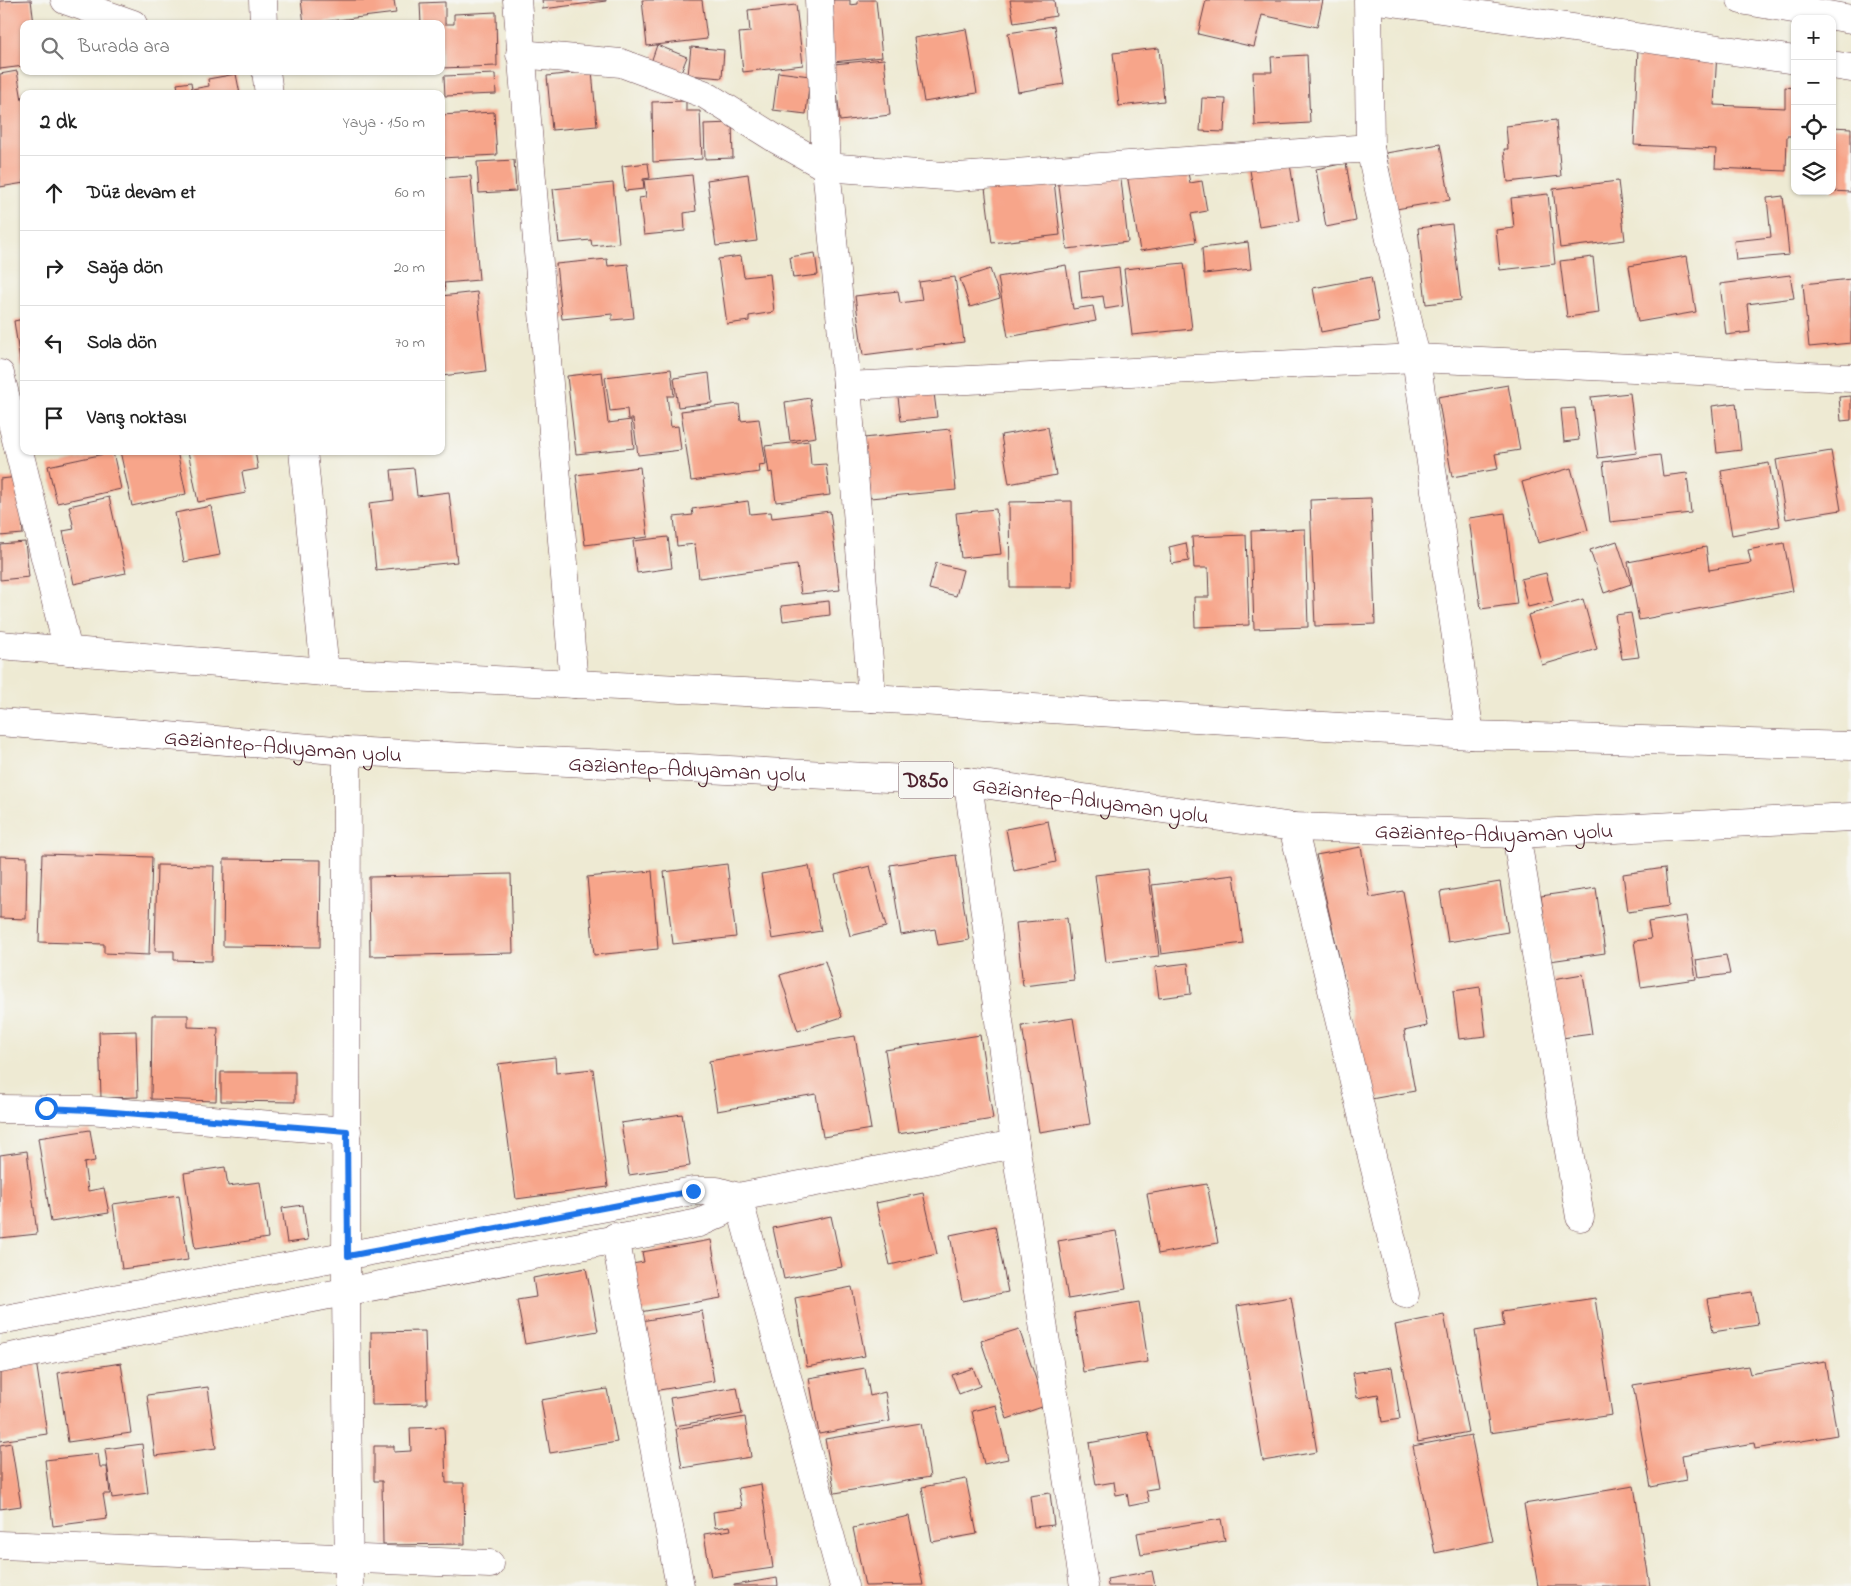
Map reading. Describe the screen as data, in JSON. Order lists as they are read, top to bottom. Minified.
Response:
{"streets":{"main road":["Gaziantep-Adıyaman yolu","D850"]},"page":{"map_buttons":["+","−"],"search":"Burada ara","heading":["2 dk","Yaya · 150 m"],"list":[["Düz devam et","60 m"],["Sağa dön","20 m"],["Sola dön","70 m"],"Varış noktası"]}}
